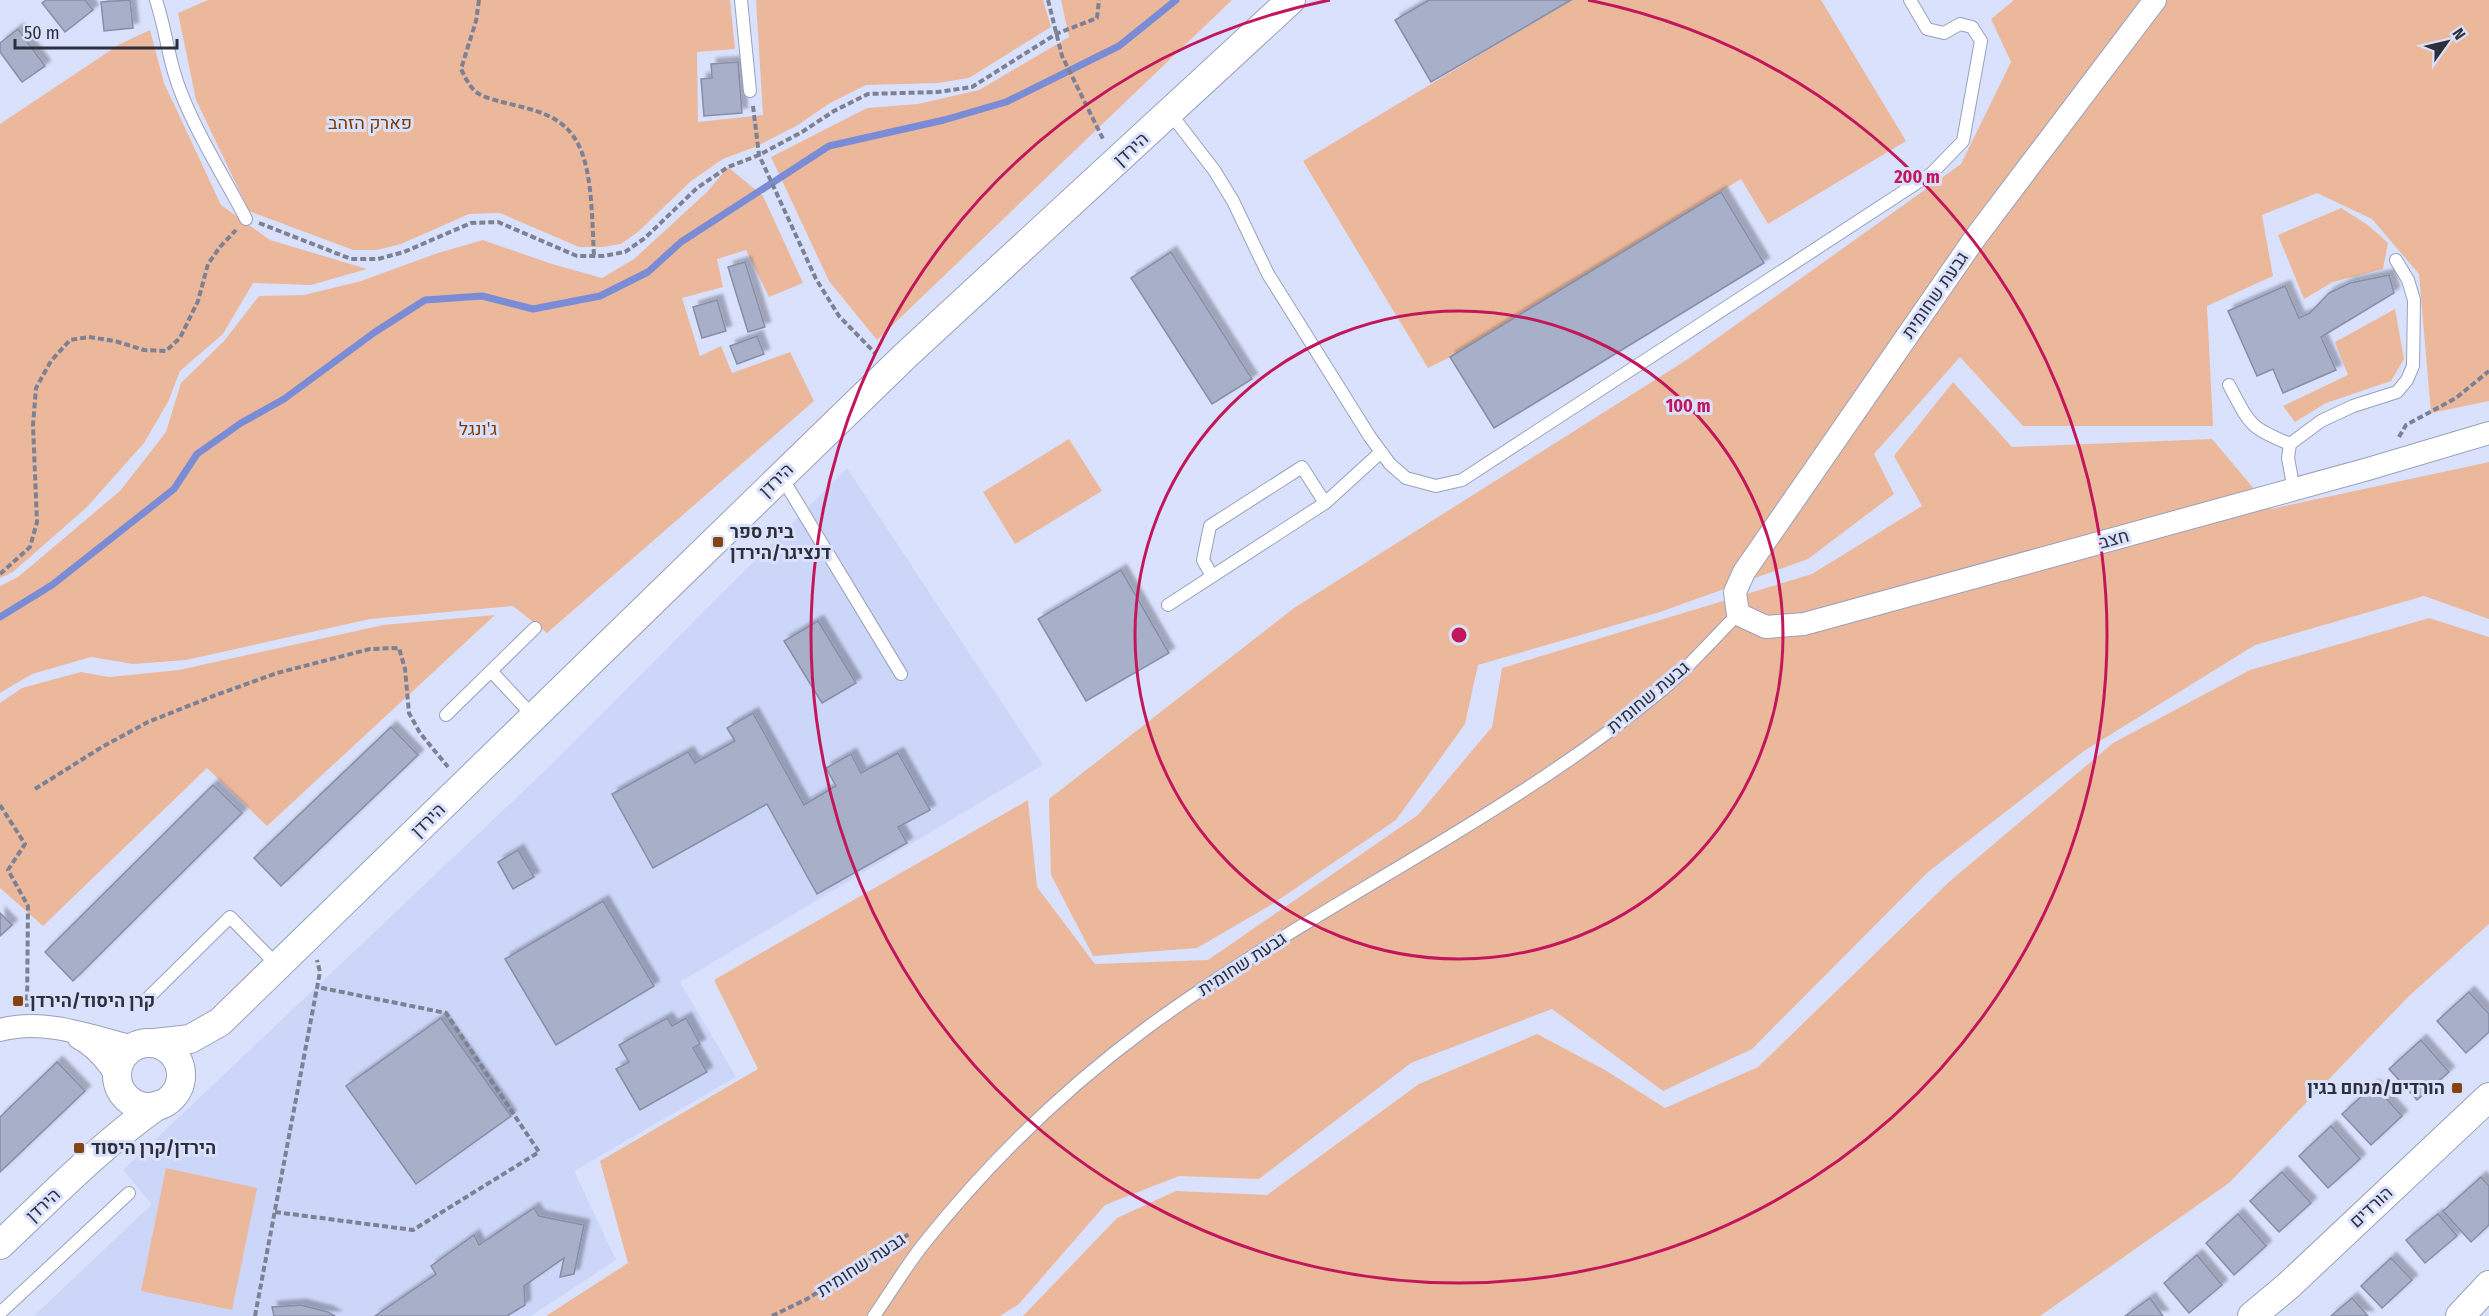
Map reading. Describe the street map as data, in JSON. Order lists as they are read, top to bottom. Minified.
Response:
{"streets":{"street":["הירדן","גבעת שחומית","חצב","הורדים"]},"crossings":[["גבעת שחומית","חצב"]],"parks":["פארק הזהב","ג'ונגל"],"places":{"transit":["בית ספר דנציגר/הירדן","קרן היסוד/הירדן","הורדים/מנחם בגין","הירדן/קרן היסוד"]},"scale_bar":"50 m","north":"top right","rings":["200 m","100 m"]}
